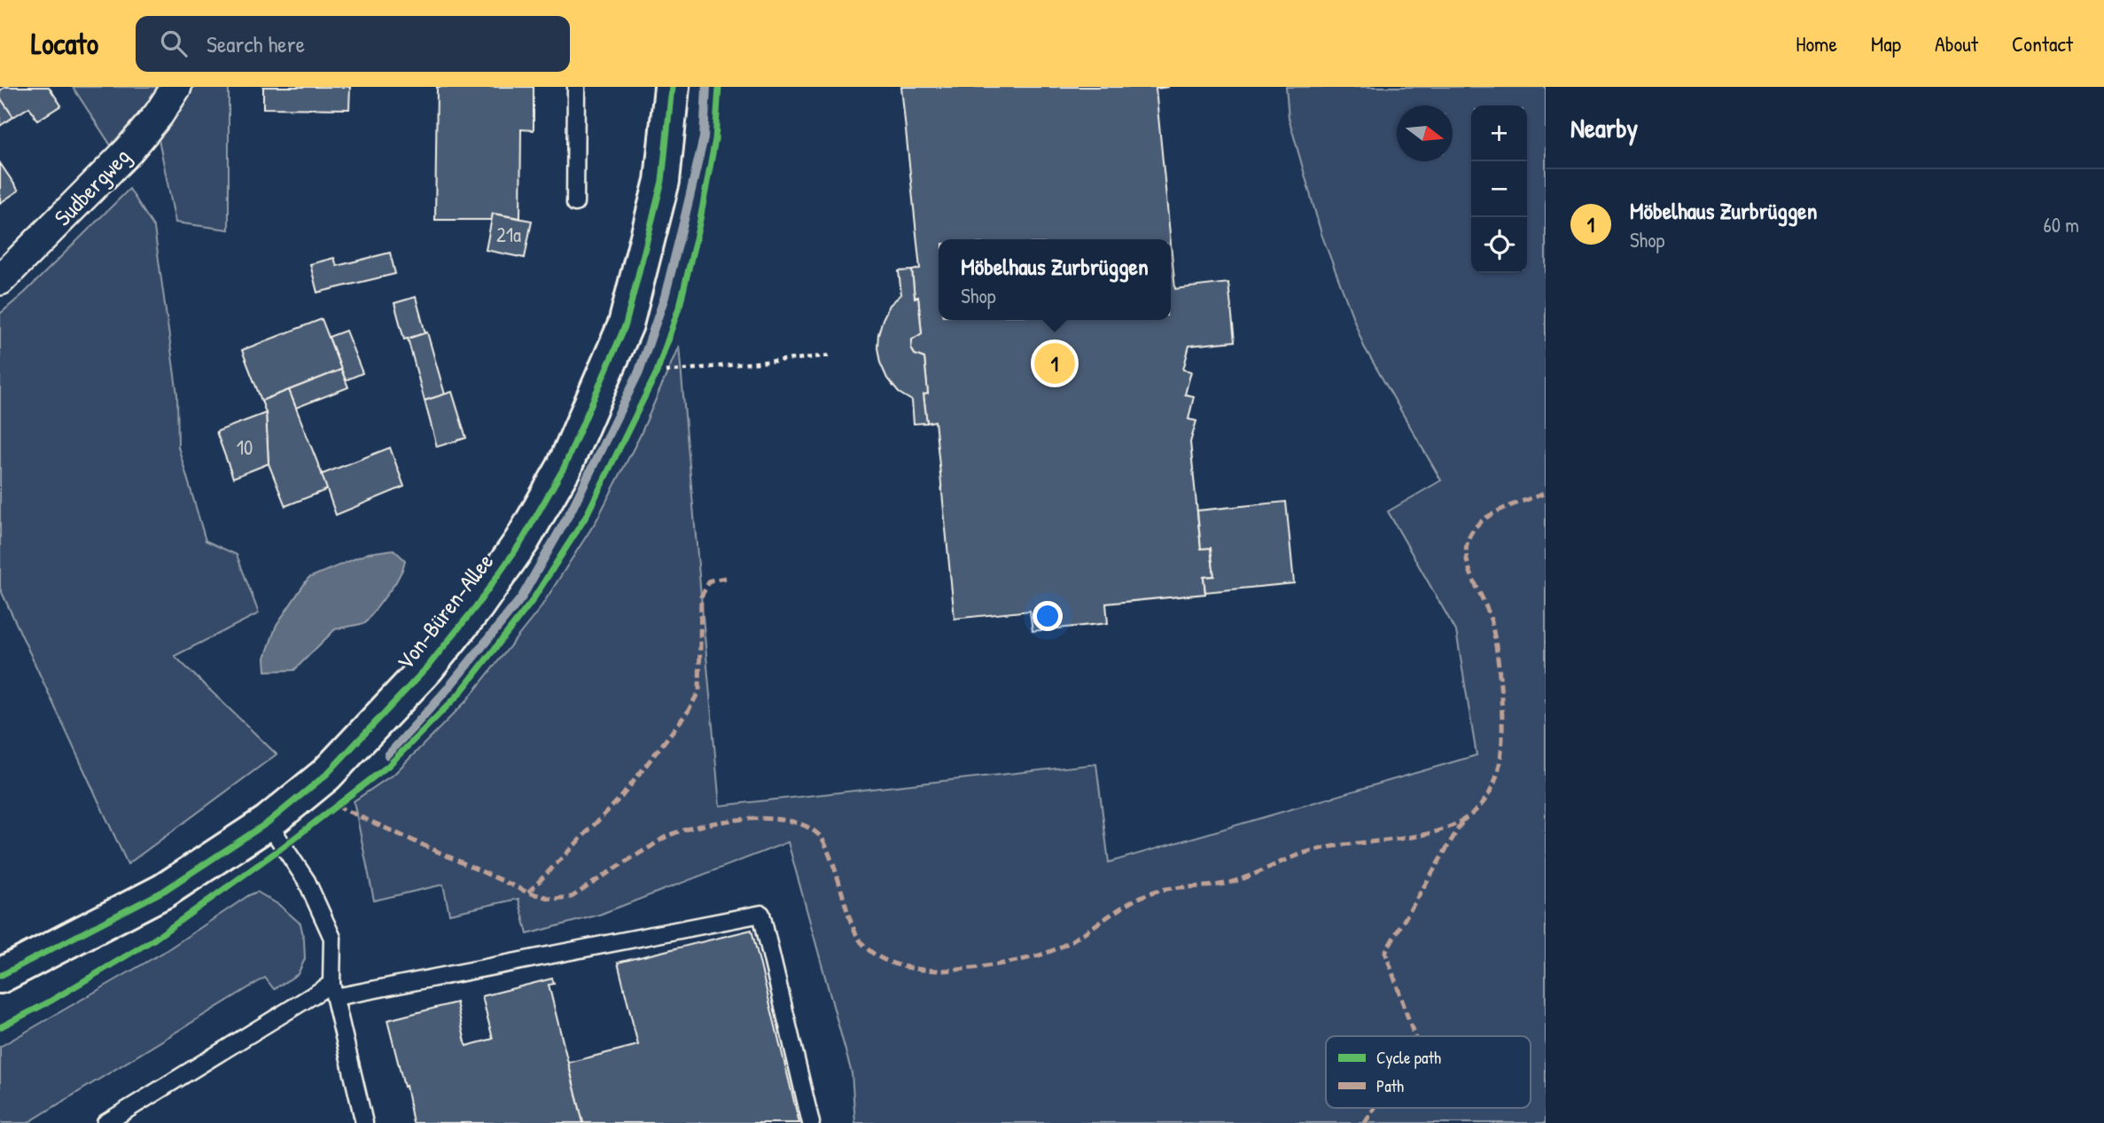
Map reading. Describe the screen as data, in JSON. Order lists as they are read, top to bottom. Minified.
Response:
{"streets":{"street":["Sudbergweg","Von-Büren-Allee"]},"house_numbers":["21a","10"],"legend":["Cycle path","Path"],"north":"right","page":{"header":"Locato","search":"Search here","nav":["Home","Map","About","Contact"],"heading":"Nearby","map_buttons":["+","−"],"list":[{"mark":"1","name":"Möbelhaus Zurbrüggen","note":"Shop","value":"60 m"}],"popup":["Möbelhaus Zurbrüggen","Shop"],"pins":"1"}}
